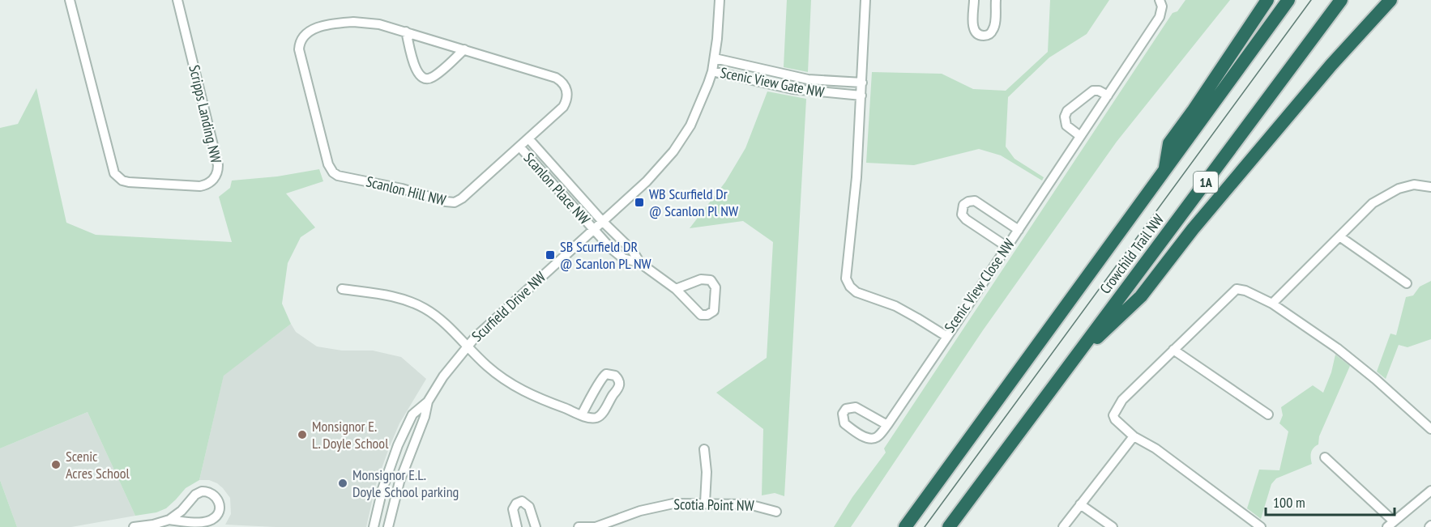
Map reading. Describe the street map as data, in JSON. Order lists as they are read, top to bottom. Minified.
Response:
{"streets":{"highway":["1A","Crowchild Trail NW"],"street":["Scenic View Gate NW","Scripps Landing NW","Scanlon Place NW","Scanlon Hill NW","Scenic View Close NW","Scurfield Drive NW","Scotia Point NW"]},"crossings":[["Scenic View Gate NW","Scenic View Close NW"],["Scenic View Gate NW","Scurfield Drive NW"],["Scanlon Place NW","Scanlon Hill NW"],["Scanlon Place NW","Scurfield Drive NW"]],"places":{"transit":["WB Scurfield Dr @ Scanlon Pl NW","SB Scurfield DR @ Scanlon PL NW"],"other":["Monsignor E. L. Doyle School","Scenic Acres School","Monsignor E.L. Doyle School parking"]},"scale_bar":"100 m"}
